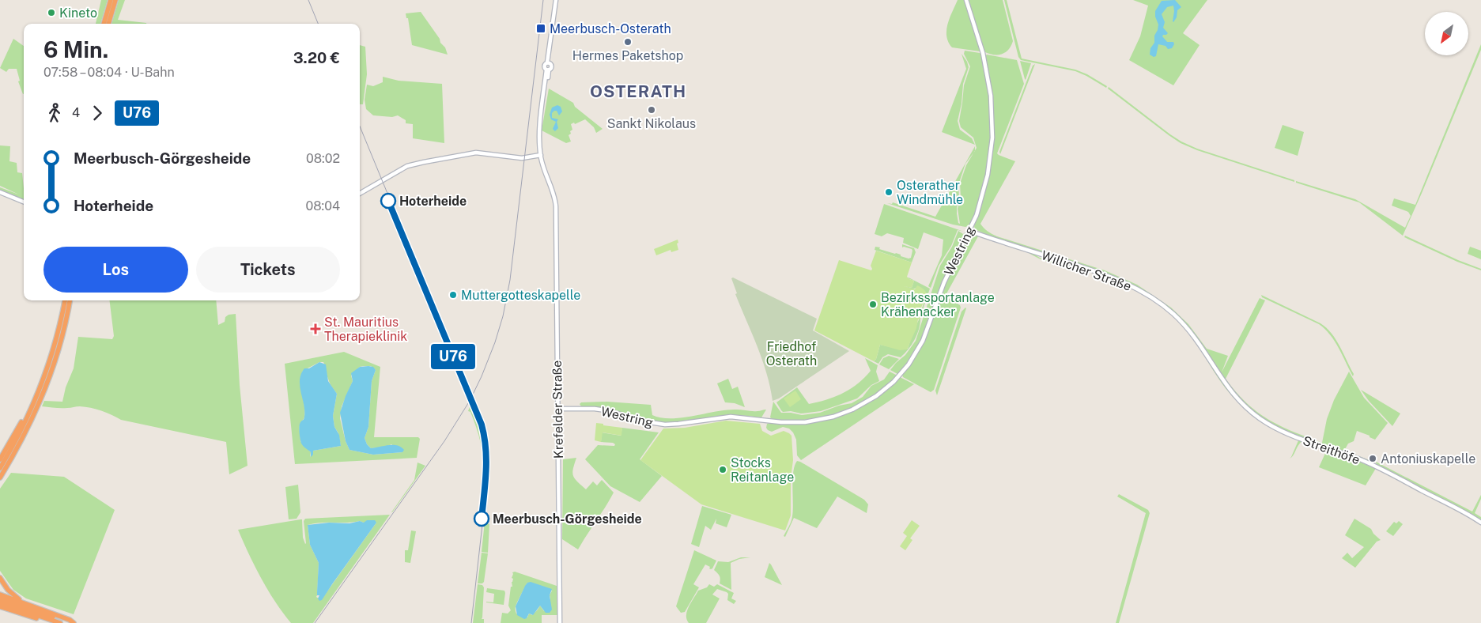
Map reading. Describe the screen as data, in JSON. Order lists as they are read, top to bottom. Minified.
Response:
{"streets":{"main road":["Westring","Willicher Straße","Krefelder Straße","Streithöfe"]},"crossings":[["Westring","Willicher Straße"],["Westring","Krefelder Straße"],["Willicher Straße","Streithöfe"]],"districts":["OSTERATH"],"parks":["Friedhof Osterath"],"places":{"other":["Kineto","Hermes Paketshop","Sankt Nikolaus","Osterather Windmühle","Hoterheide","Muttergotteskapelle","Bezirkssportanlage Krähenacker","Antoniuskapelle","Stocks Reitanlage","Meerbusch-Görgesheide"],"transit":["Meerbusch-Osterath"],"health":["St. Mauritius Therapieklinik"]},"lines":["metro line U76"],"north":"bottom left","page":{"on_map":"U76","heading":["6 Min.","07:58 – 08:04 · U-Bahn","3.20 €"],"legs":["4","U76"],"list":[{"name":"Meerbusch-Görgesheide","value":"08:02"},{"name":"Hoterheide","value":"08:04"}],"buttons":["Los","Tickets"]}}
